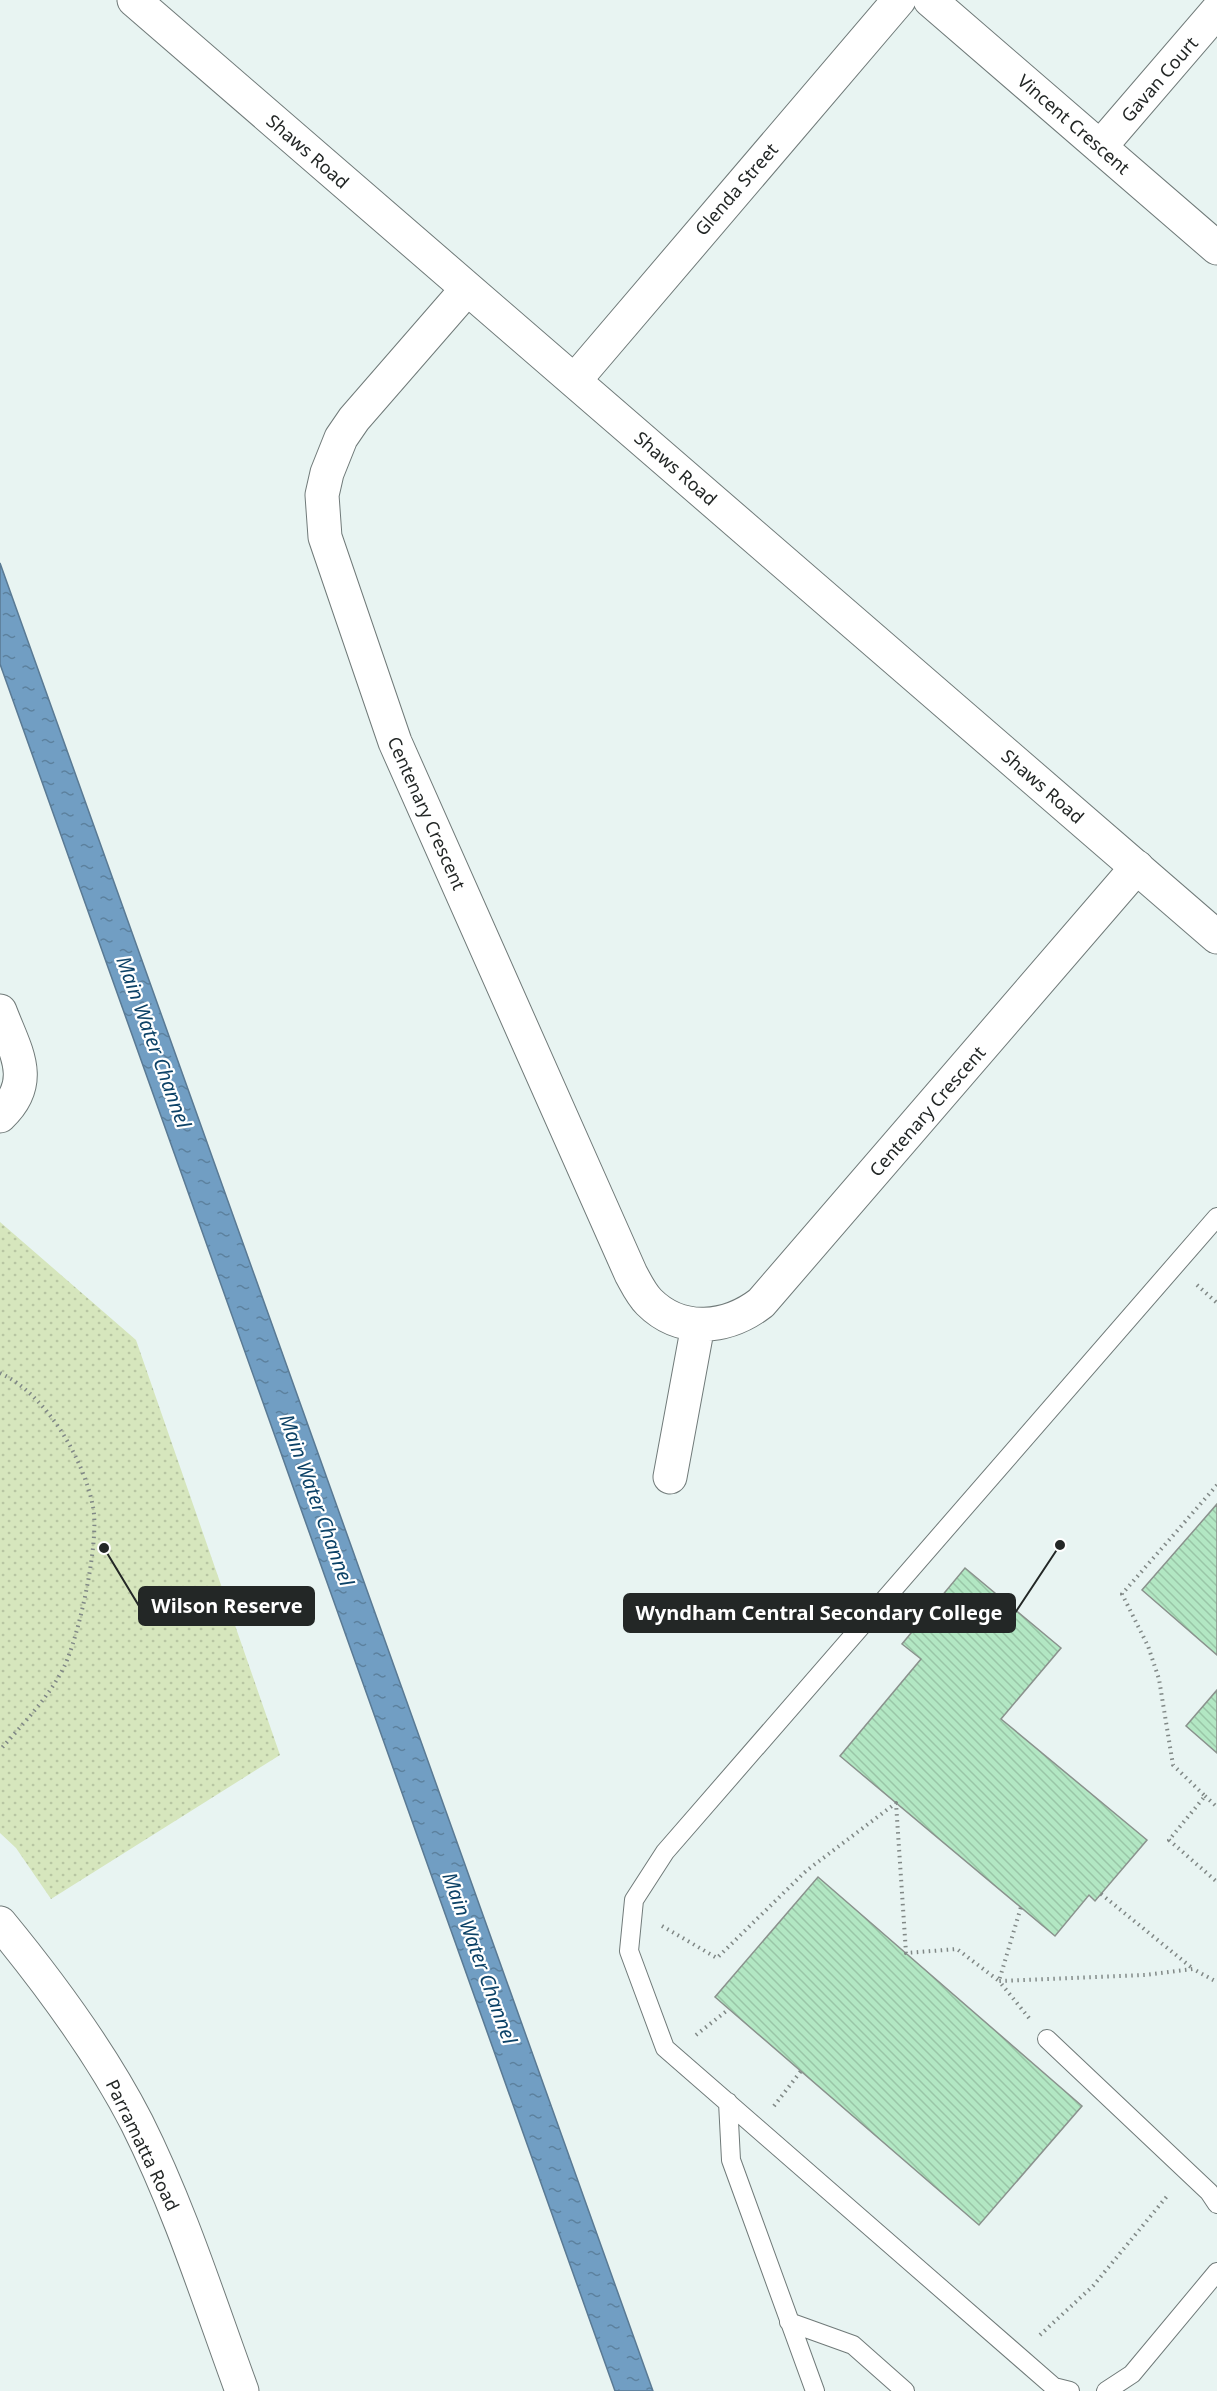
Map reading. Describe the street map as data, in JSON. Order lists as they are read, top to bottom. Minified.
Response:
{"streets":{"street":["Gavan Court","Vincent Crescent","Shaws Road","Glenda Street","Centenary Crescent","Parramatta Road"]},"crossings":[["Gavan Court","Vincent Crescent"],["Shaws Road","Glenda Street"],["Shaws Road","Centenary Crescent"]],"water":["Main Water Channel"],"places":["Wyndham Central Secondary College","Wilson Reserve"]}
